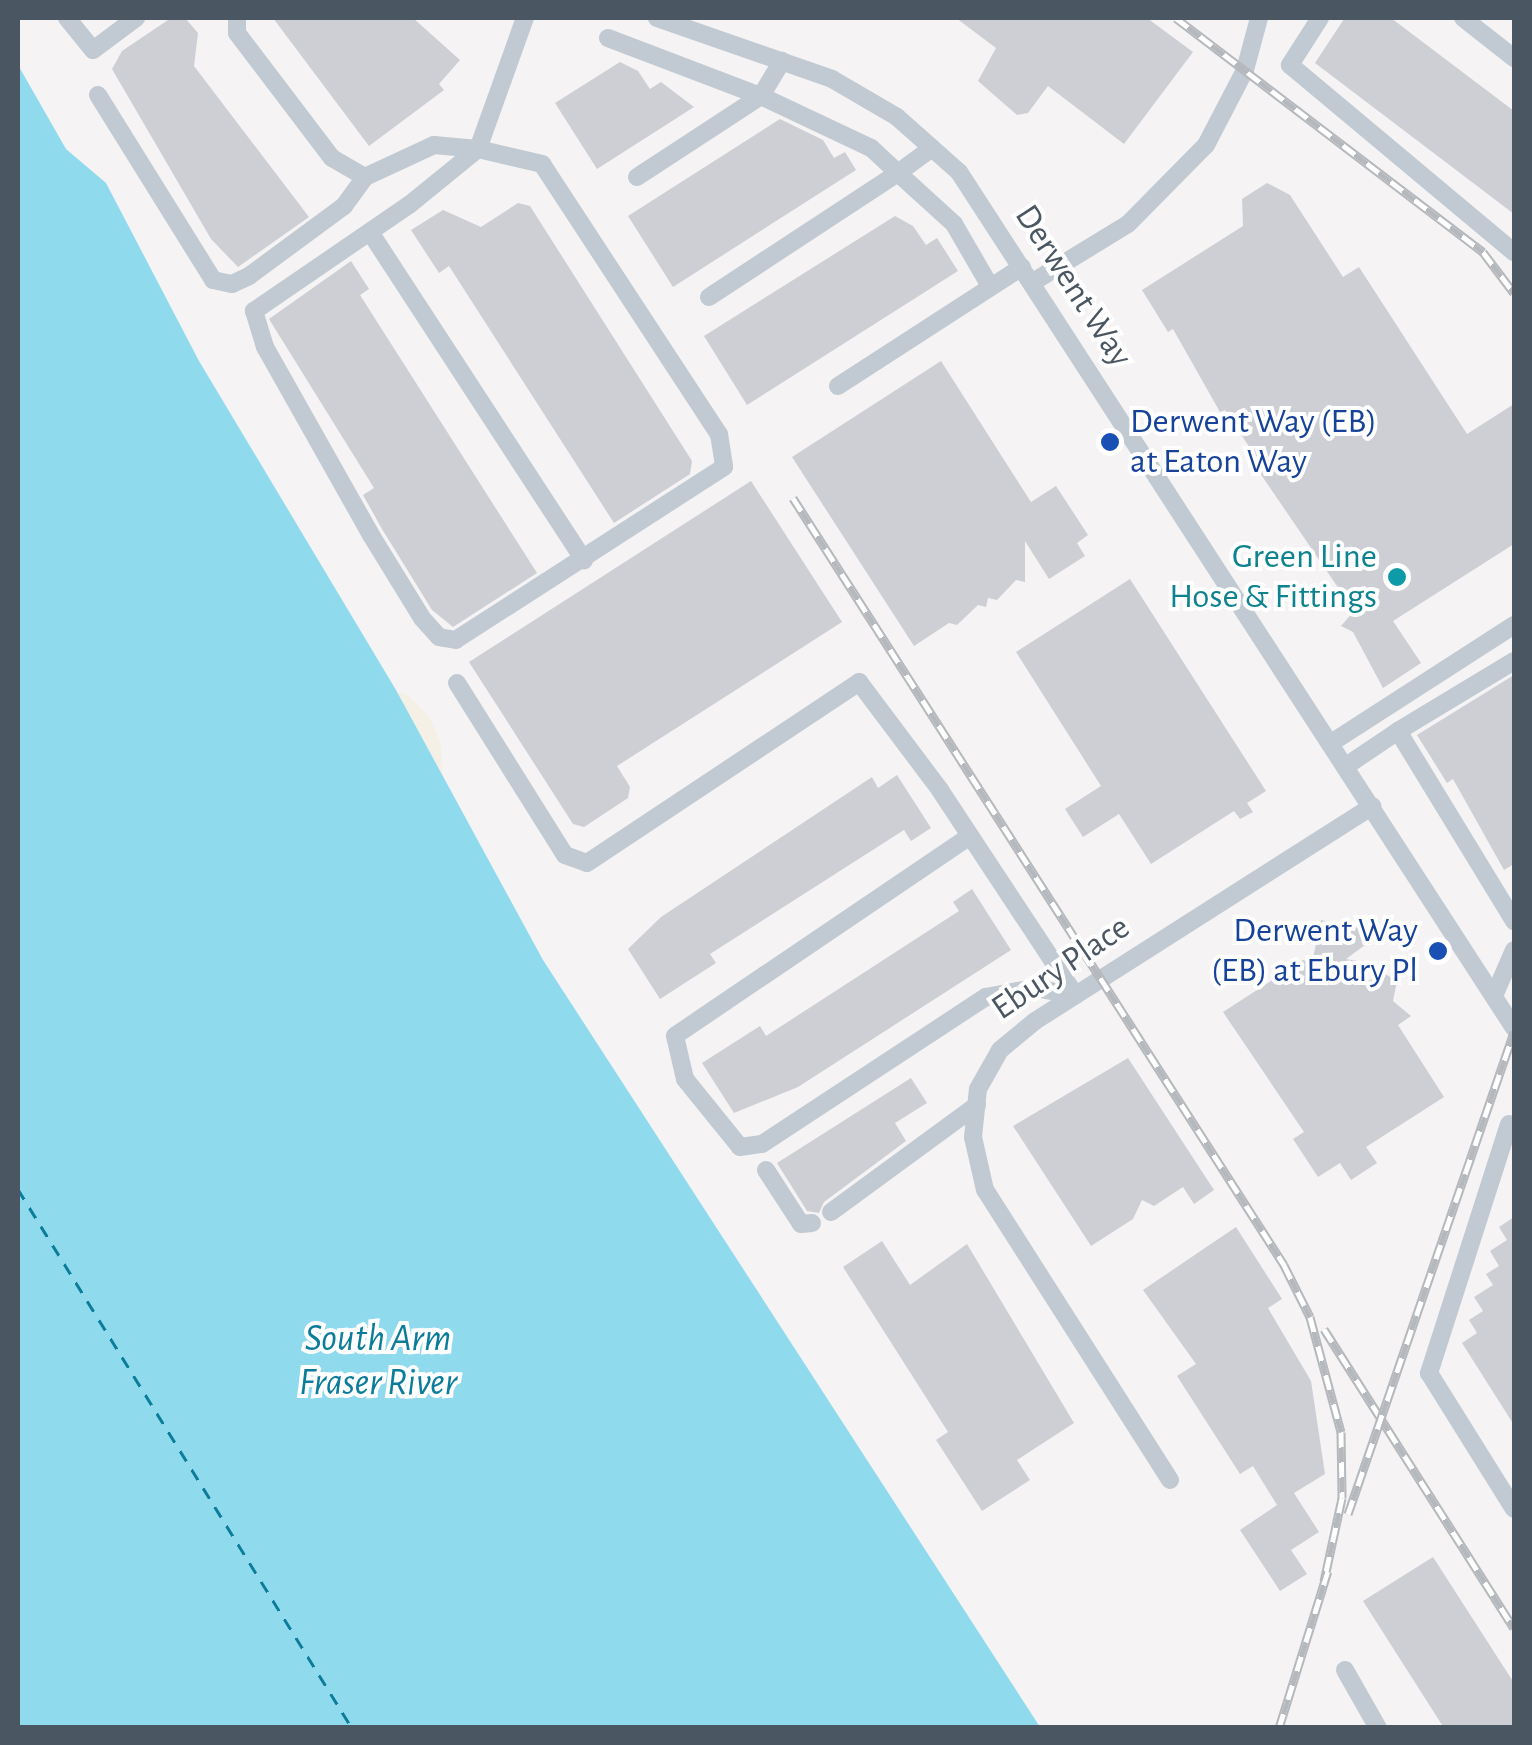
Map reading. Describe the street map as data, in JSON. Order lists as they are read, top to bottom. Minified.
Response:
{"streets":{"street":["Derwent Way","Ebury Place"]},"crossings":[["Derwent Way","Ebury Place"]],"water":["South Arm Fraser River"],"places":["Derwent Way (EB) at Eaton Way","Green Line Hose & Fittings","Derwent Way (EB) at Ebury Pl"]}
